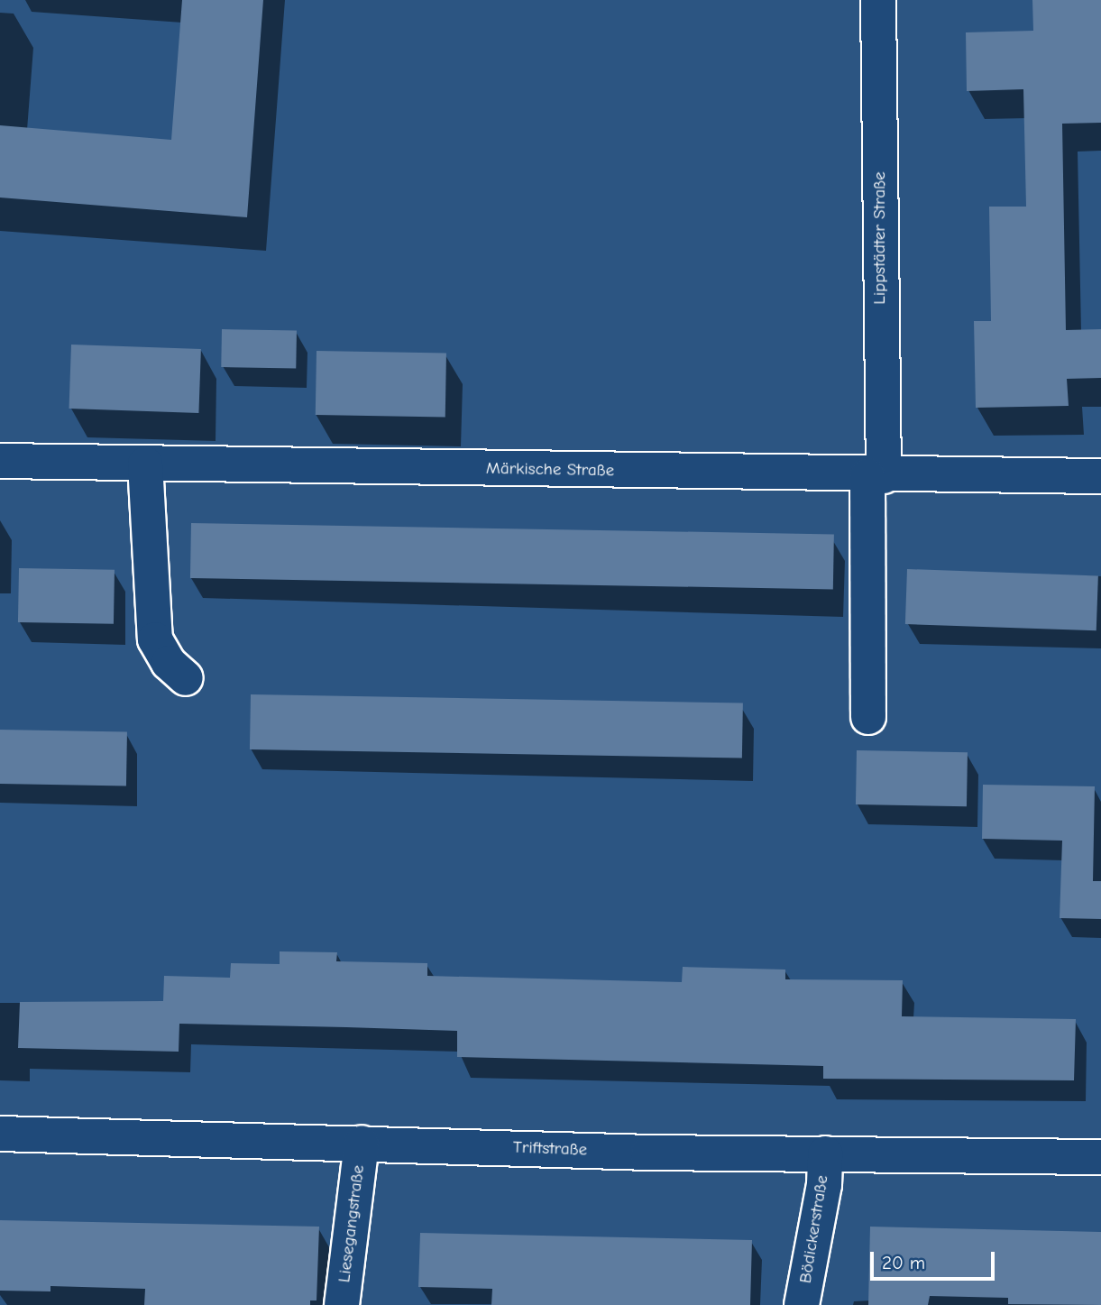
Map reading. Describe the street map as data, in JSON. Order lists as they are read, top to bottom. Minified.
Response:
{"streets":{"street":["Lippstädter Straße","Märkische Straße","Triftstraße","Liesegangstraße","Bödickerstraße"]},"crossings":[["Lippstädter Straße","Märkische Straße"],["Triftstraße","Liesegangstraße"],["Triftstraße","Bödickerstraße"]],"scale_bar":"20 m"}
